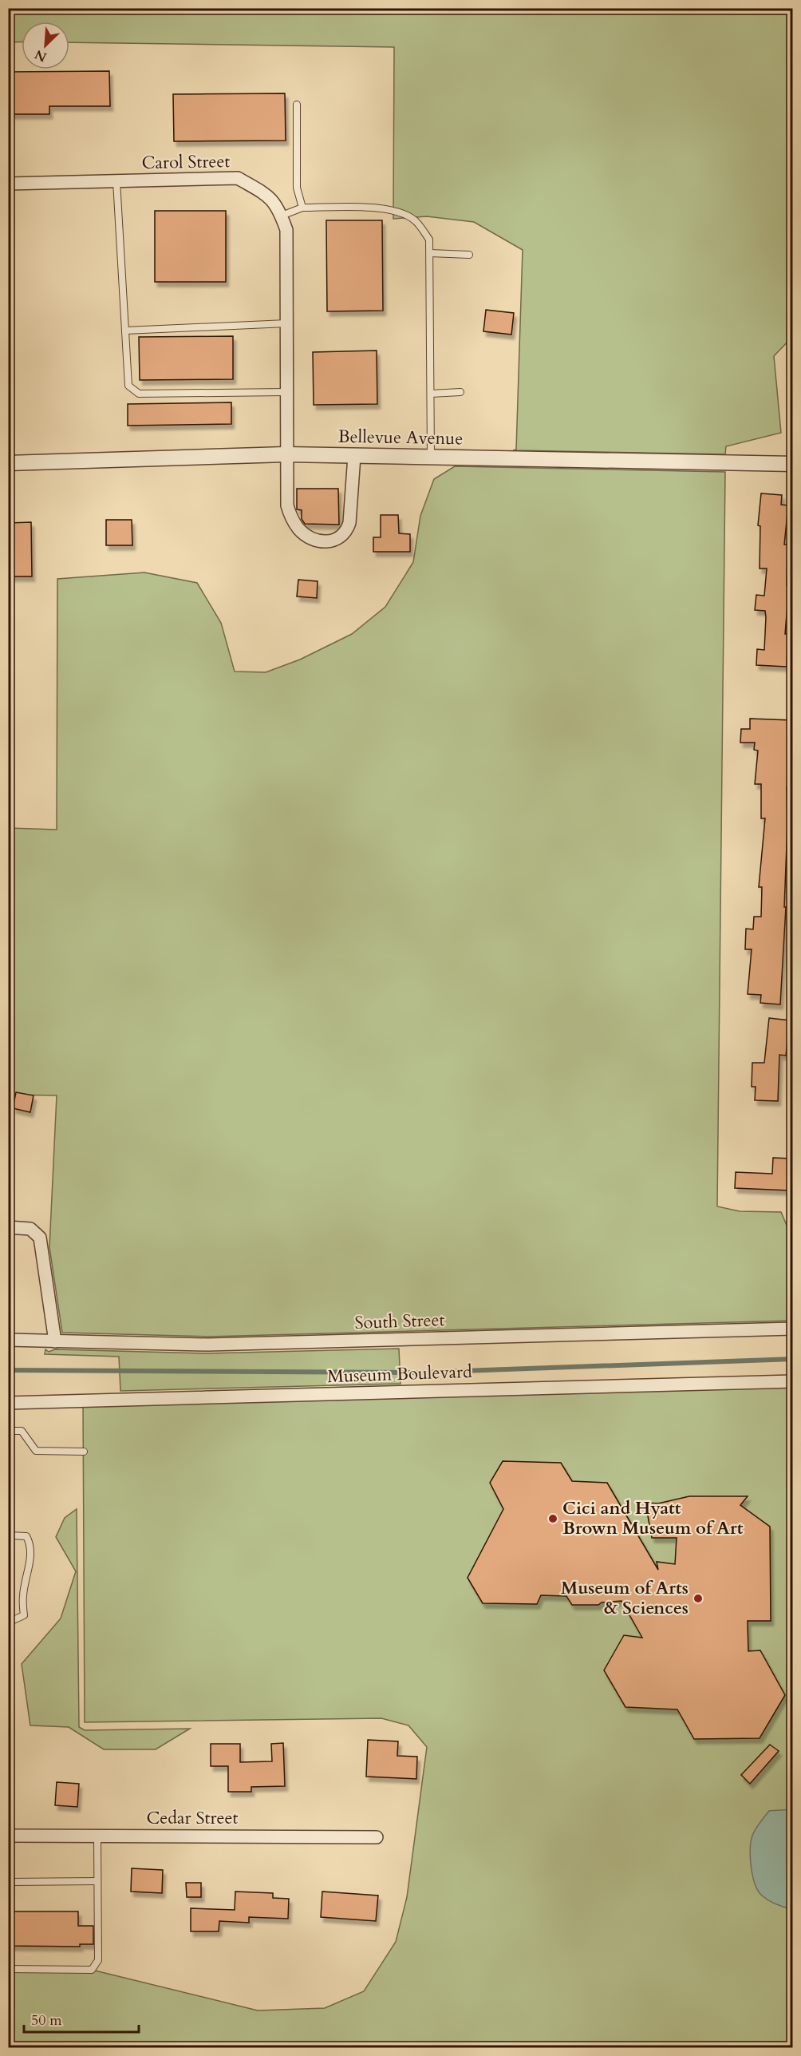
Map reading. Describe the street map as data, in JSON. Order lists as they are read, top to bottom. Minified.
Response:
{"streets":{"street":["Carol Street","Bellevue Avenue","South Street","Museum Boulevard","Cedar Street"]},"crossings":[["Carol Street","Bellevue Avenue"]],"places":["Cici and Hyatt Brown Museum of Art","Museum of Arts & Sciences"],"scale_bar":"50 m","north":"bottom left"}
